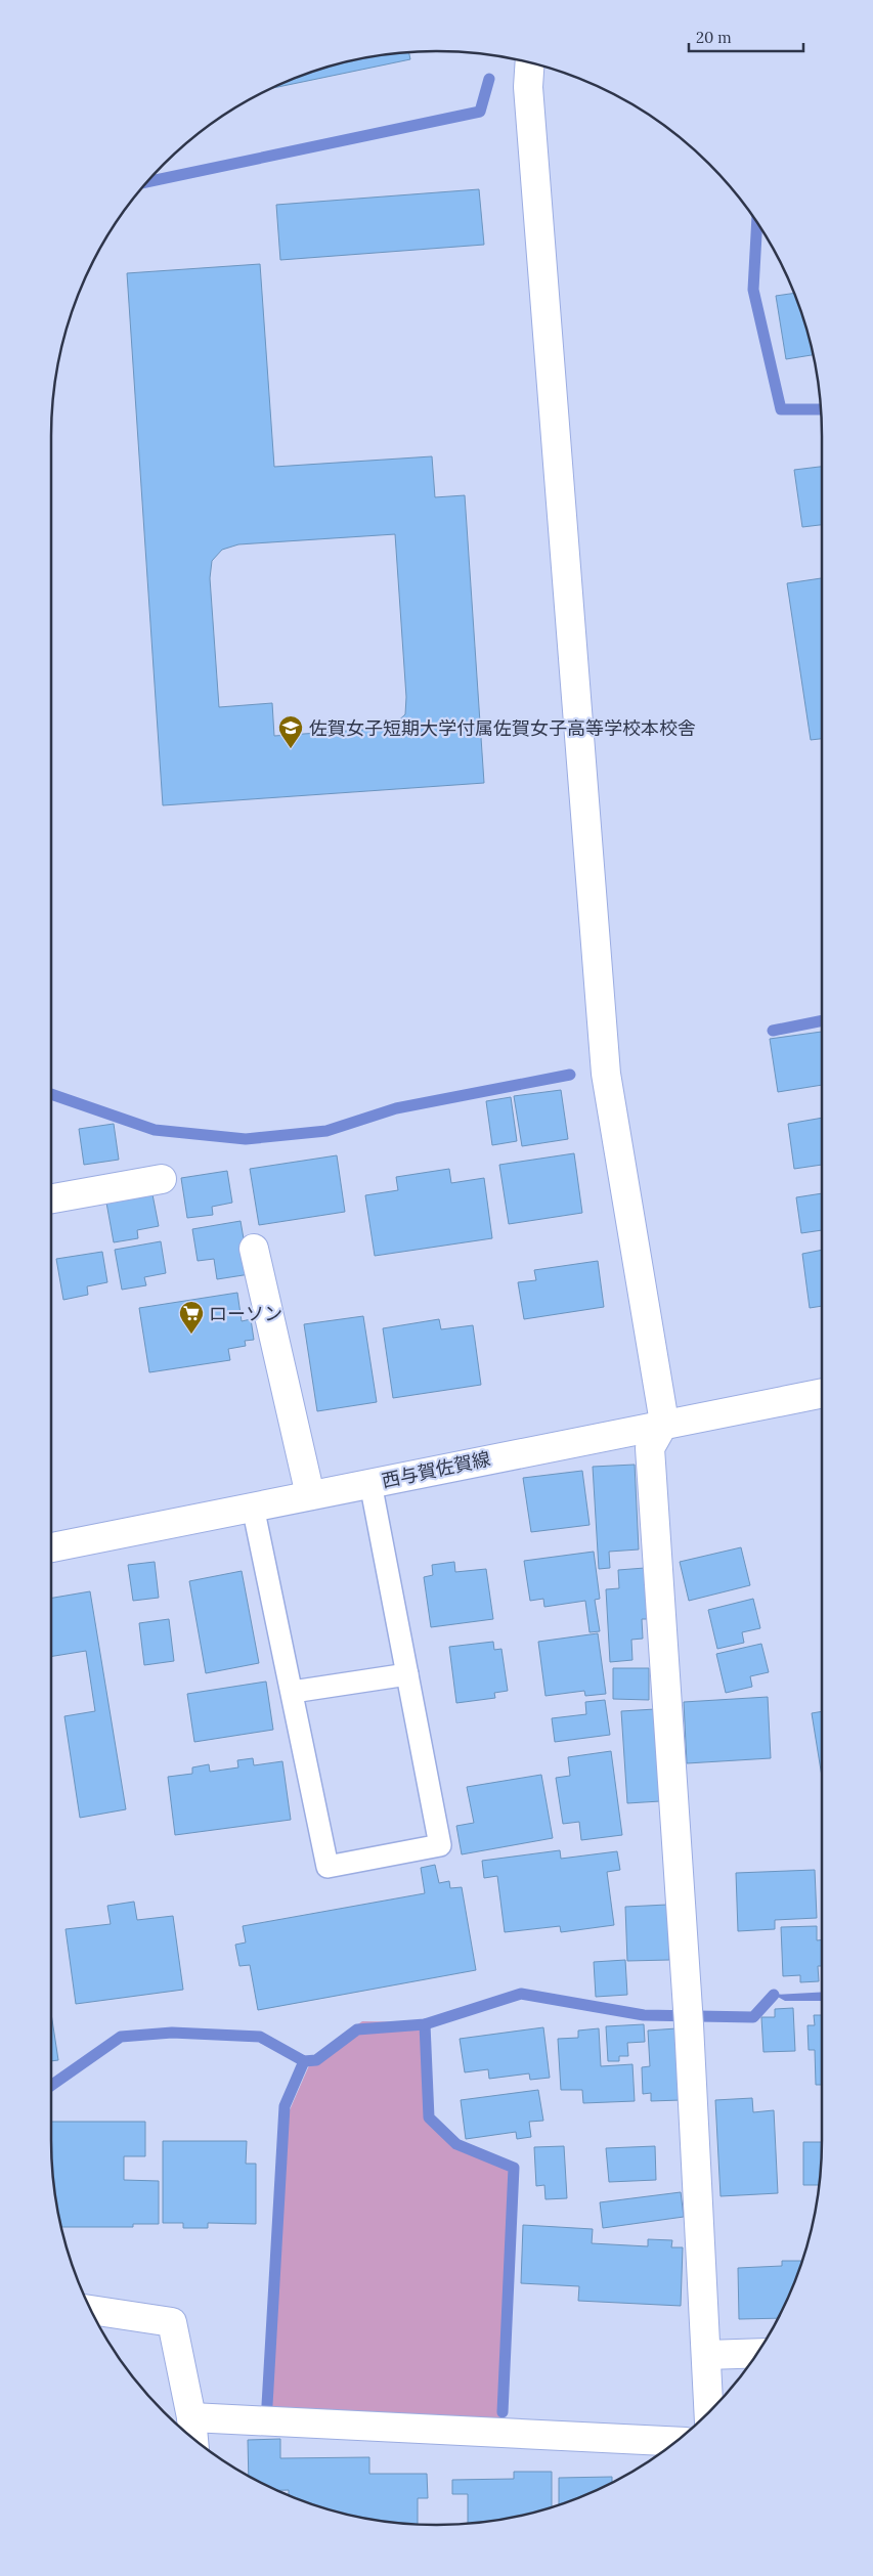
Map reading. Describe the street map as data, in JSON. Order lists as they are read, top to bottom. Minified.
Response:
{"streets":{"street":["西与賀佐賀線"]},"places":{"school or university":["佐賀女子短期大学付属佐賀女子高等学校本校舎"],"supermarket":["ローソン"]},"scale_bar":"20 m"}
